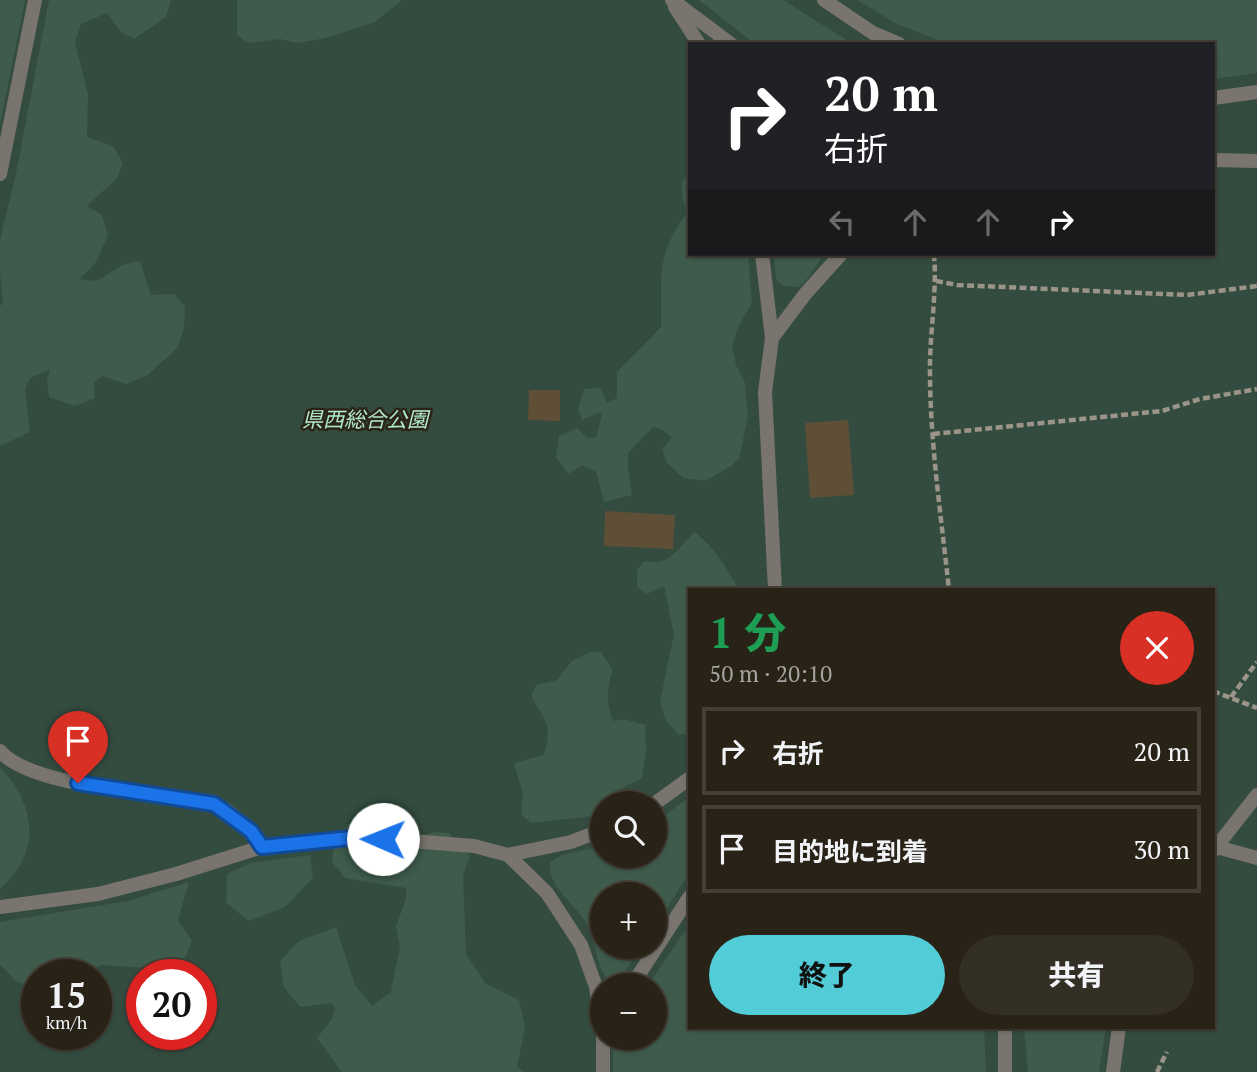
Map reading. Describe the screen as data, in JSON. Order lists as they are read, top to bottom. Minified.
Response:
{"parks":["県西総合公園"],"page":{"turn":["20 m","右折"],"heading":["1 分","50 m · 20:10"],"list":[{"name":"右折","value":"20 m"},{"name":"目的地に到着","value":"30 m"}],"map_buttons":["+","−"],"buttons":["終了","共有"],"speed":"15 km/h","limit":"20"}}
